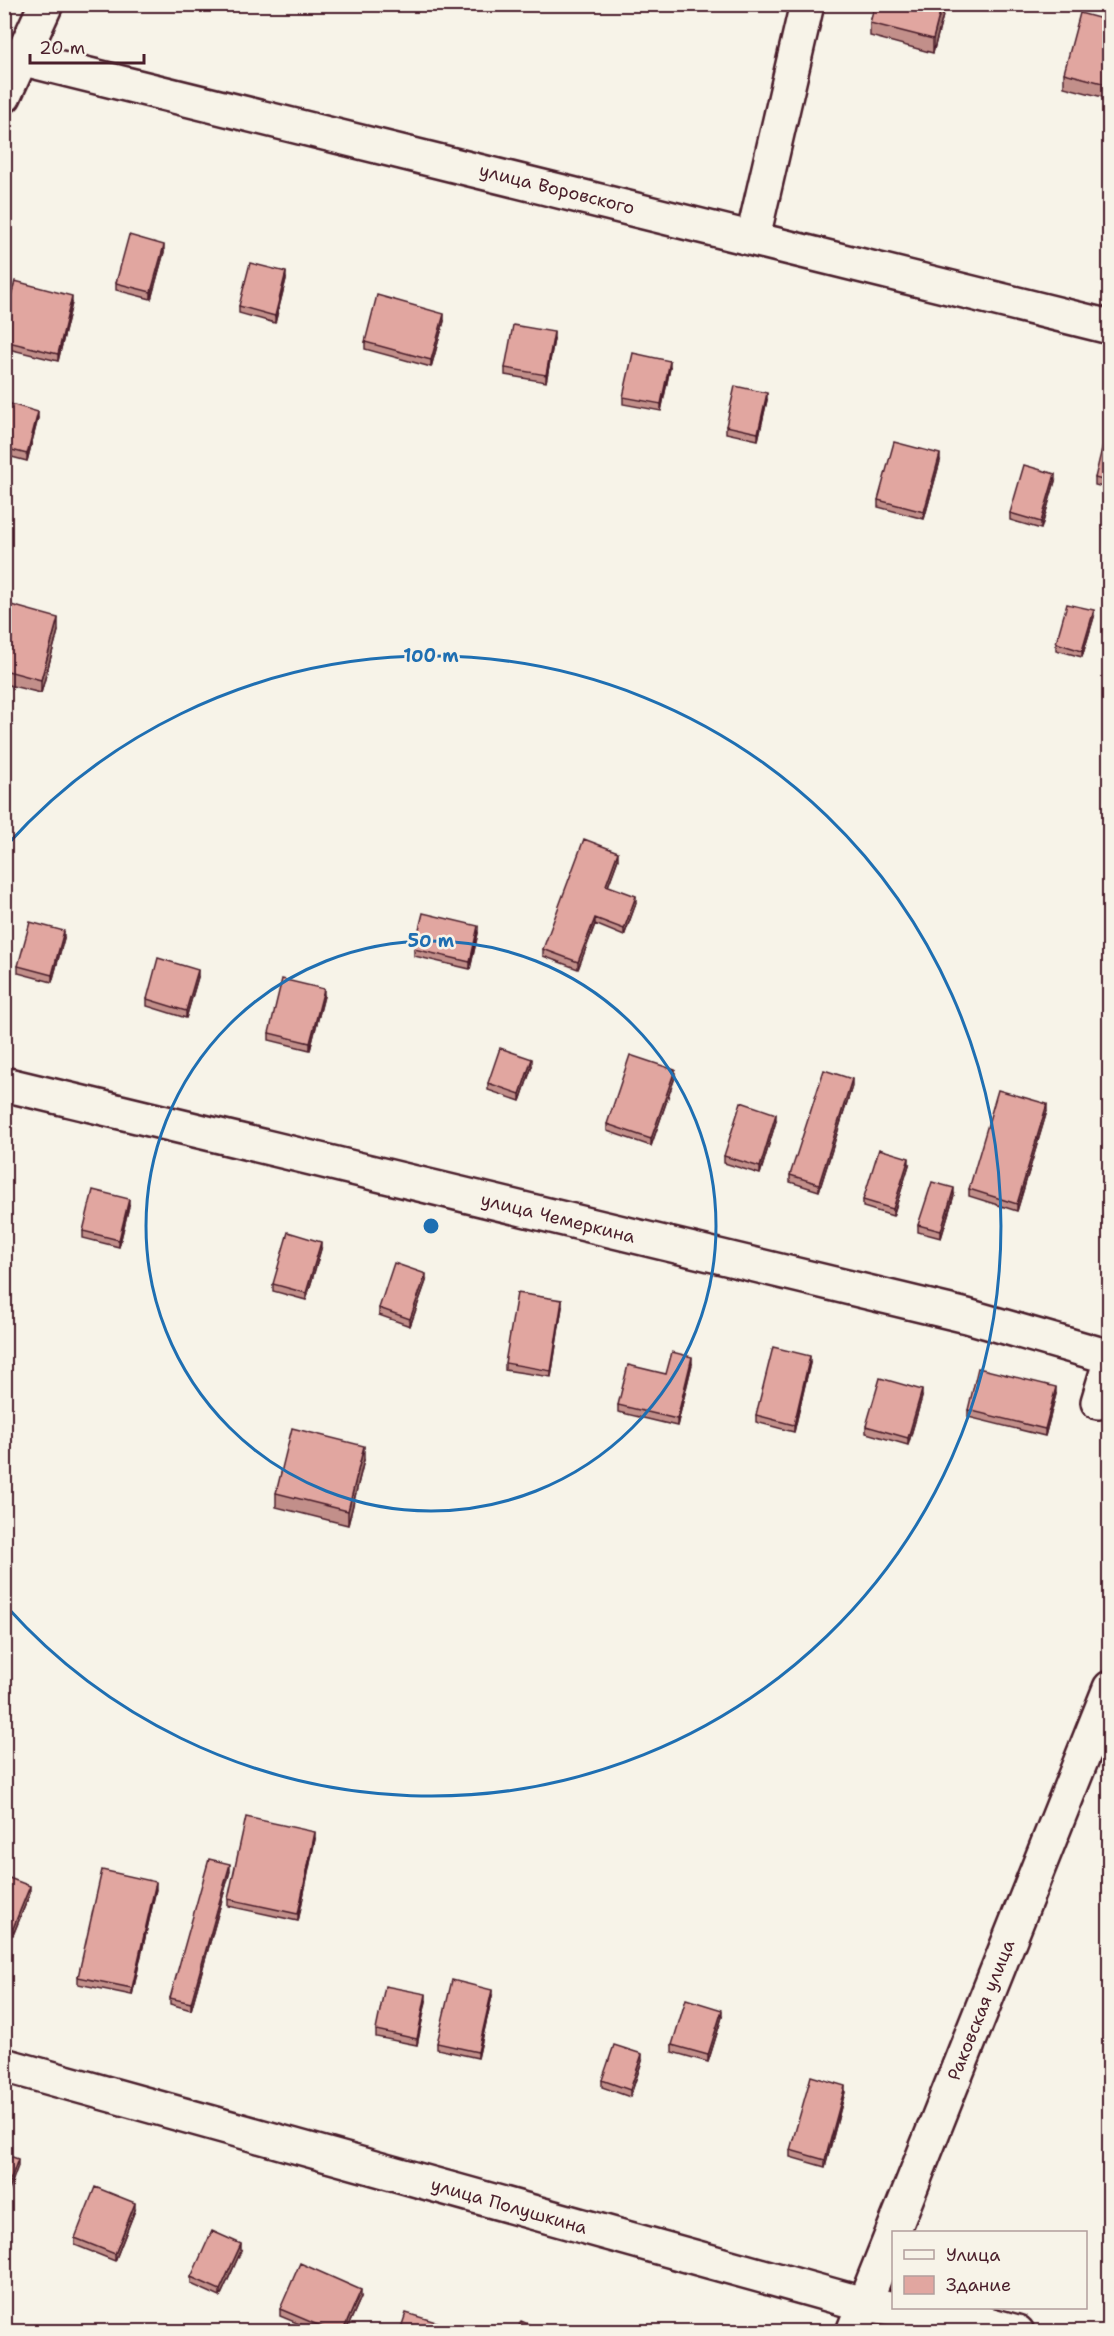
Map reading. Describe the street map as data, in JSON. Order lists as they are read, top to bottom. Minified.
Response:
{"streets":{"street":["улица Воровского","улица Чемеркина","Раковская улица","улица Полушкина"]},"crossings":[["Раковская улица","улица Полушкина"]],"legend":["Улица","Здание"],"scale_bar":"20 m","rings":["100 m","50 m"]}
